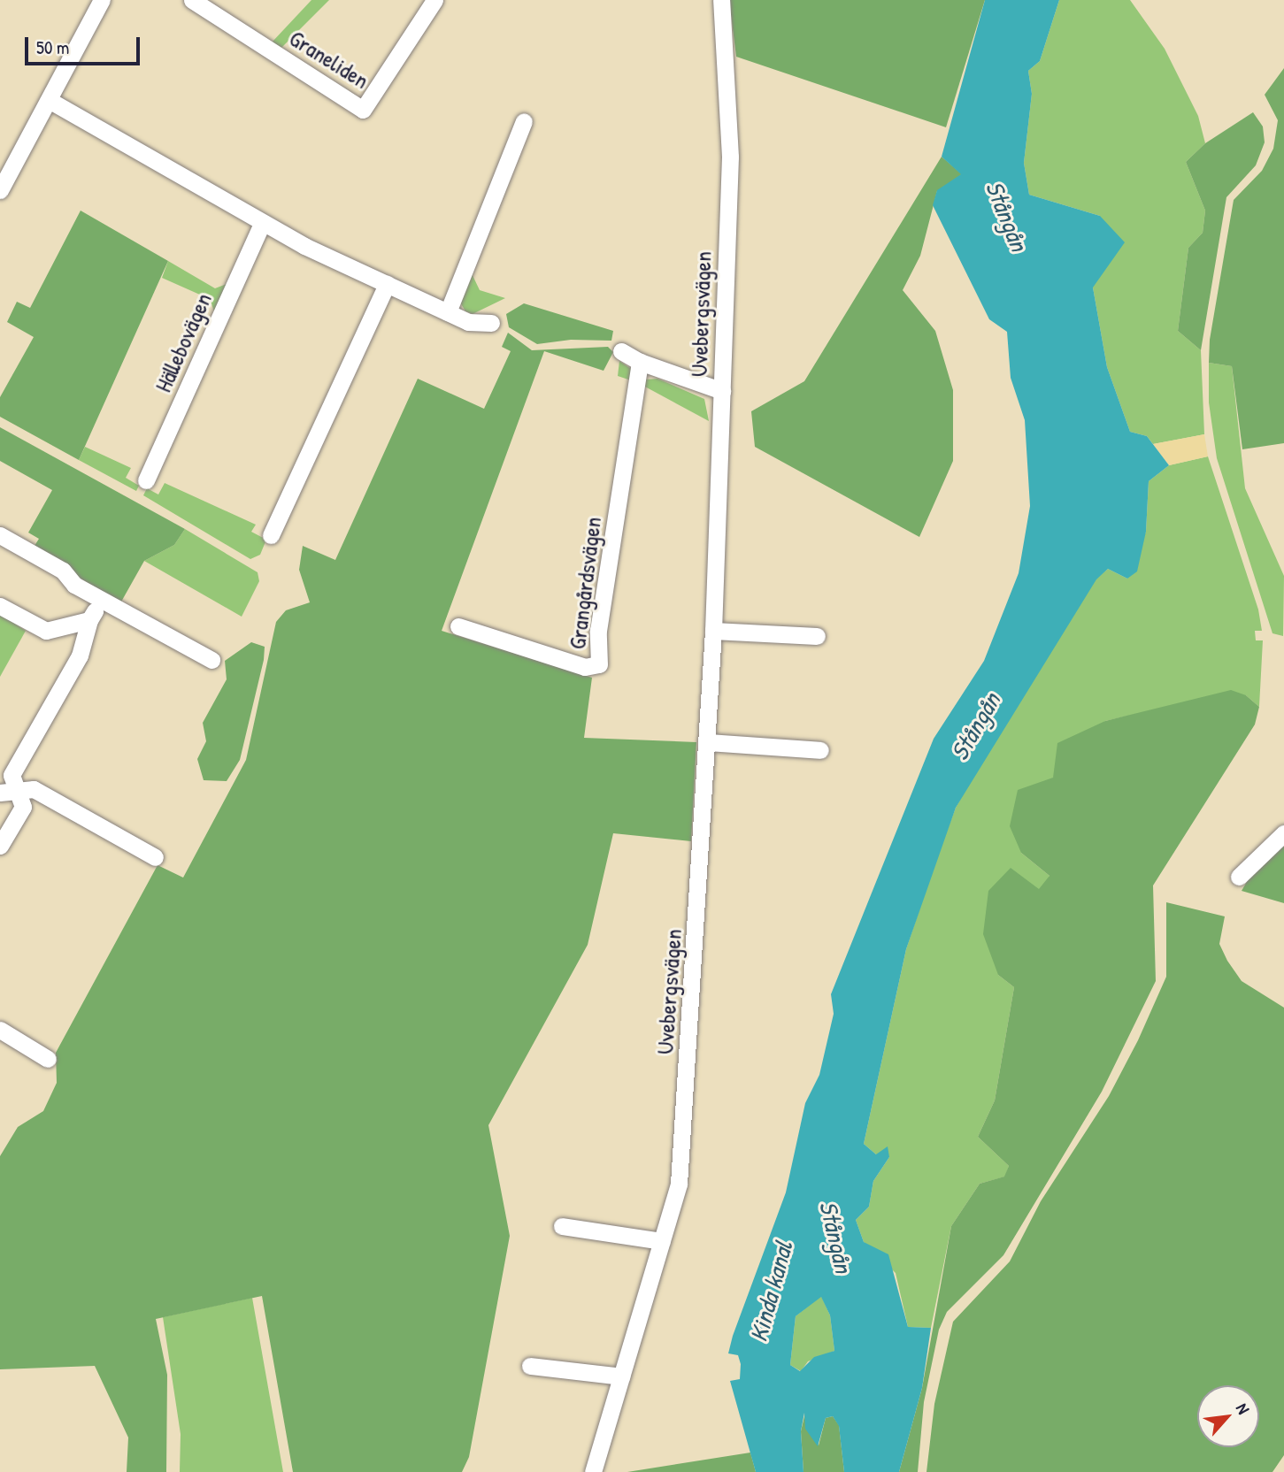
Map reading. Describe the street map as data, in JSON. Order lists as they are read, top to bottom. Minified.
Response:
{"streets":{"street":["Graneliden","Uvebergsvägen","Hällebovägen","Grangårdsvägen"]},"water":["Stångån","Kinda kanal"],"scale_bar":"50 m","north":"top right"}
